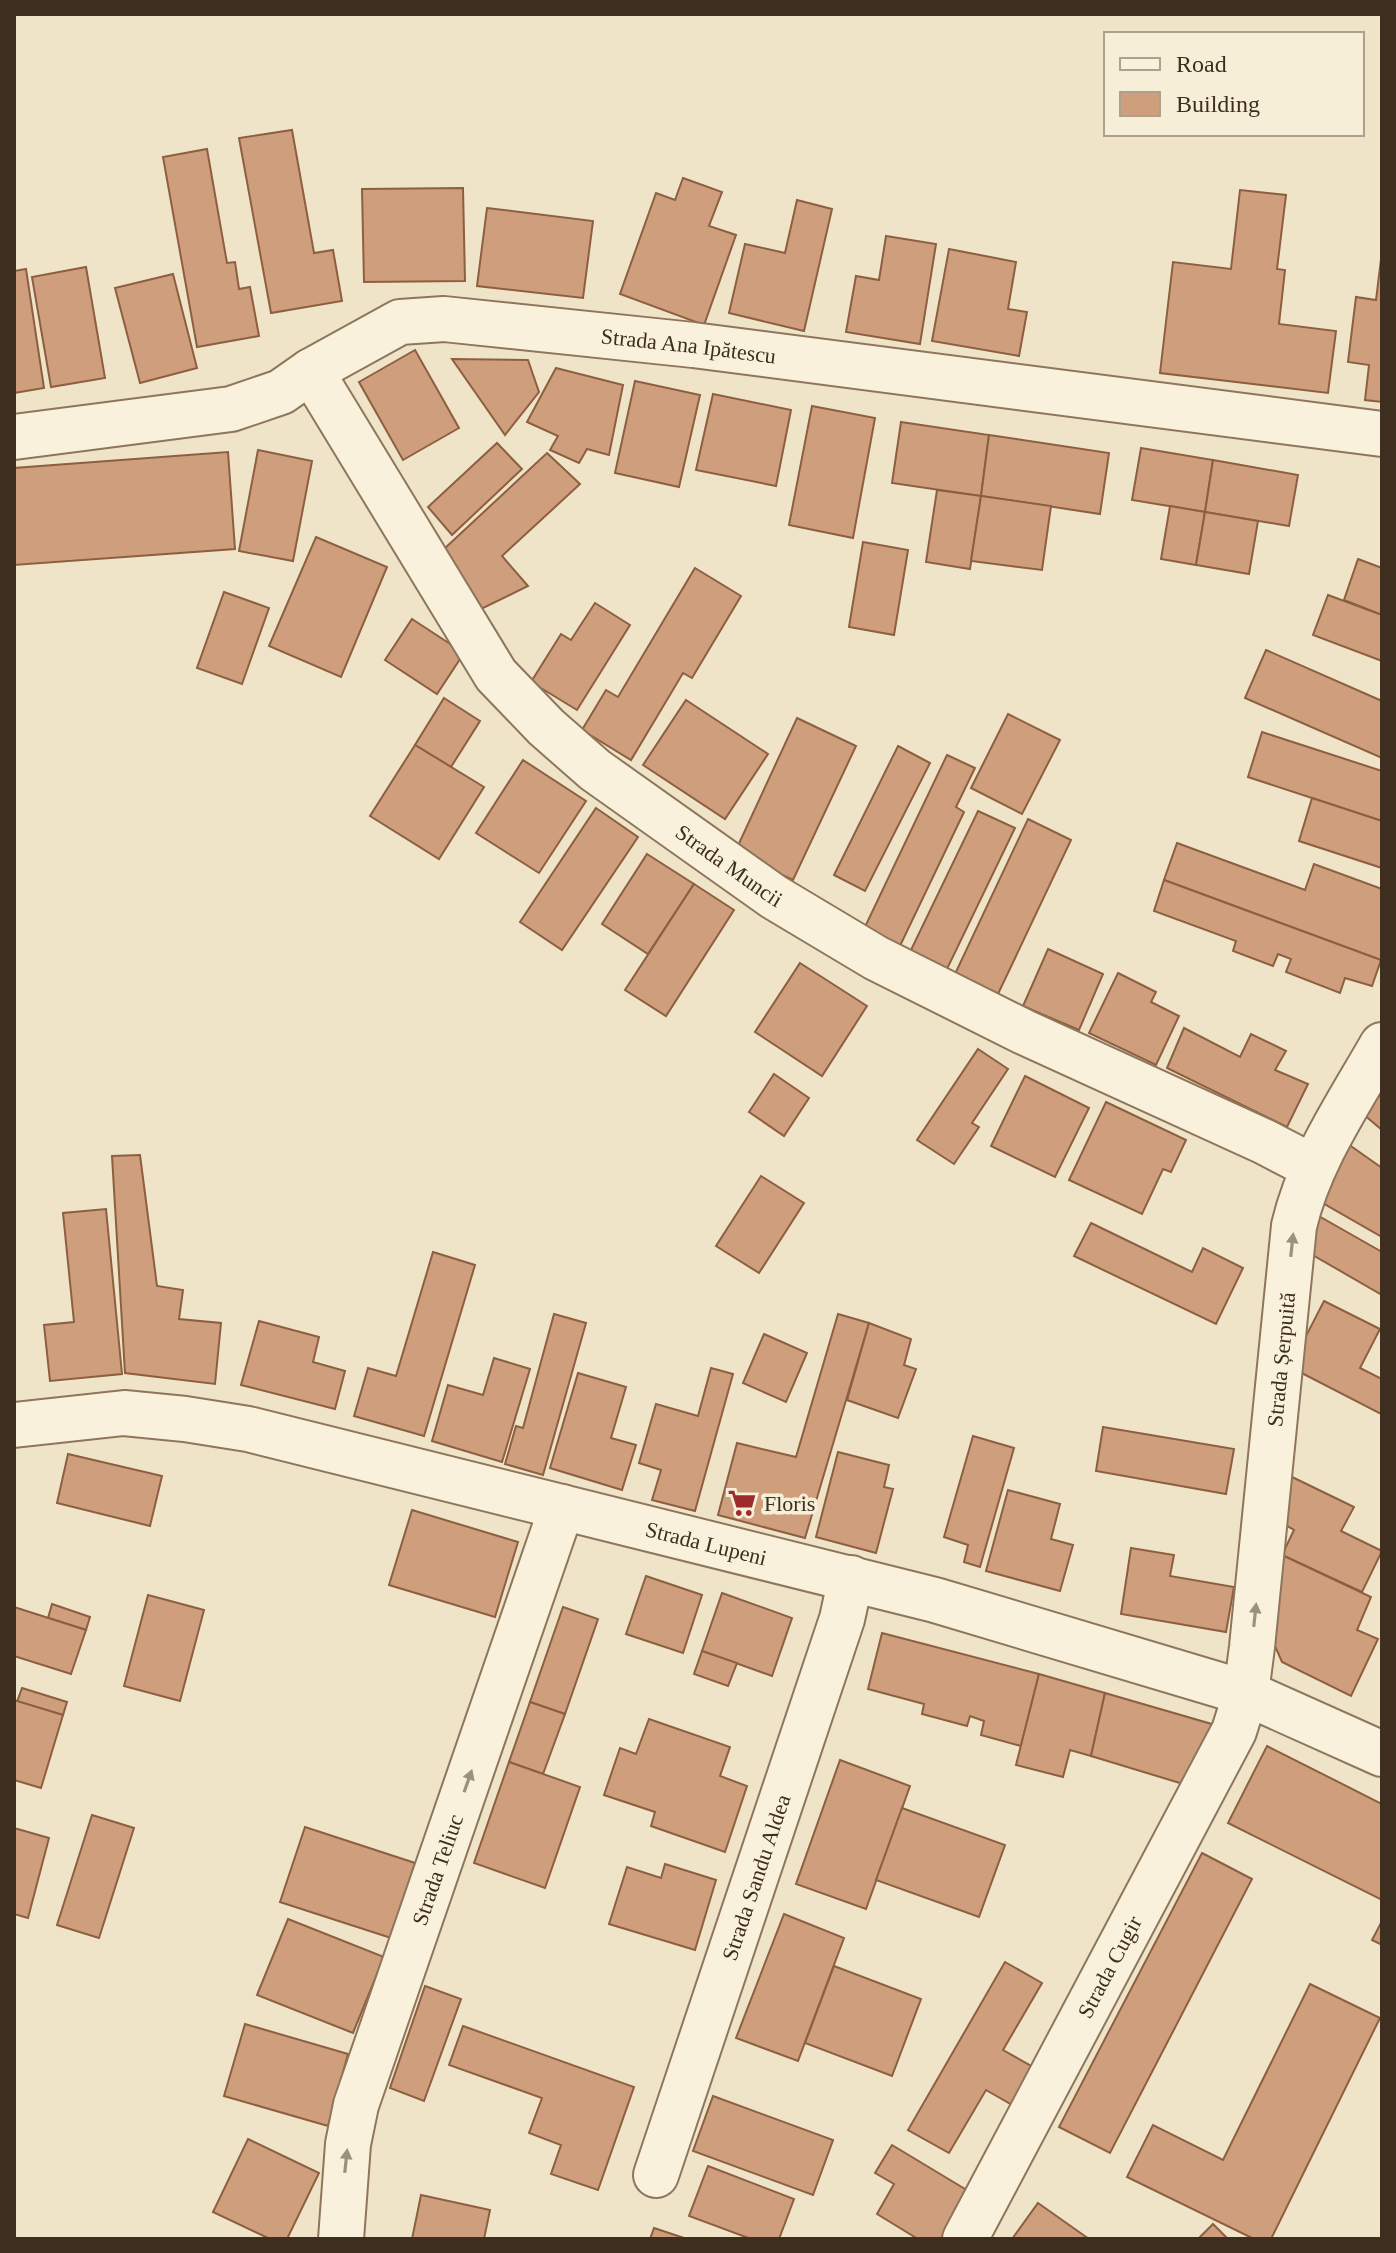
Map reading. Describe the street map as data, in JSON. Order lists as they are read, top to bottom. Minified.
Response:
{"streets":{"street":["Strada Ana Ipătescu","Strada Muncii","Strada Șerpuită","Strada Lupeni","Strada Teliuc","Strada Sandu Aldea","Strada Cugir"]},"crossings":[["Strada Ana Ipătescu","Strada Muncii"],["Strada Muncii","Strada Șerpuită"],["Strada Șerpuită","Strada Lupeni"],["Strada Șerpuită","Strada Cugir"],["Strada Lupeni","Strada Teliuc"],["Strada Lupeni","Strada Sandu Aldea"],["Strada Lupeni","Strada Cugir"]],"one_way":["Strada Șerpuită","Strada Teliuc"],"places":{"supermarket":["Floris"]},"legend":["Road","Building"]}
